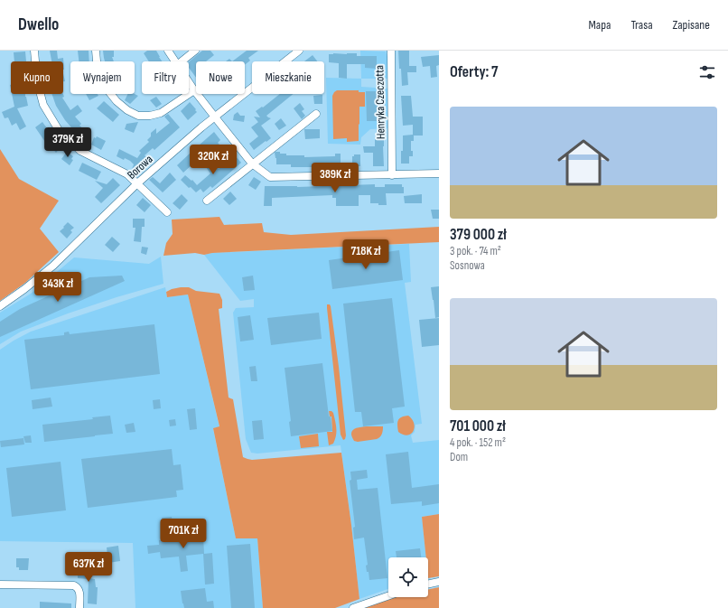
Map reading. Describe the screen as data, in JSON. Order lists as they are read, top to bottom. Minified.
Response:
{"streets":{"street":["Henryka Czeczotta","Borowa"]},"page":{"header":"Dwello","nav":["Mapa","Trasa","Zapisane"],"heading":"Oferty: 7","chip":["Kupno","Wynajem","Filtry","Nowe","Mieszkanie"],"list":[{"name":"379 000 zł","note":"3 pok. · 74 m² · Sosnowa"},{"name":"701 000 zł","note":"4 pok. · 152 m² · Dom"}],"price":["379K zł","320K zł","389K zł","718K zł","343K zł","701K zł","637K zł"]}}
